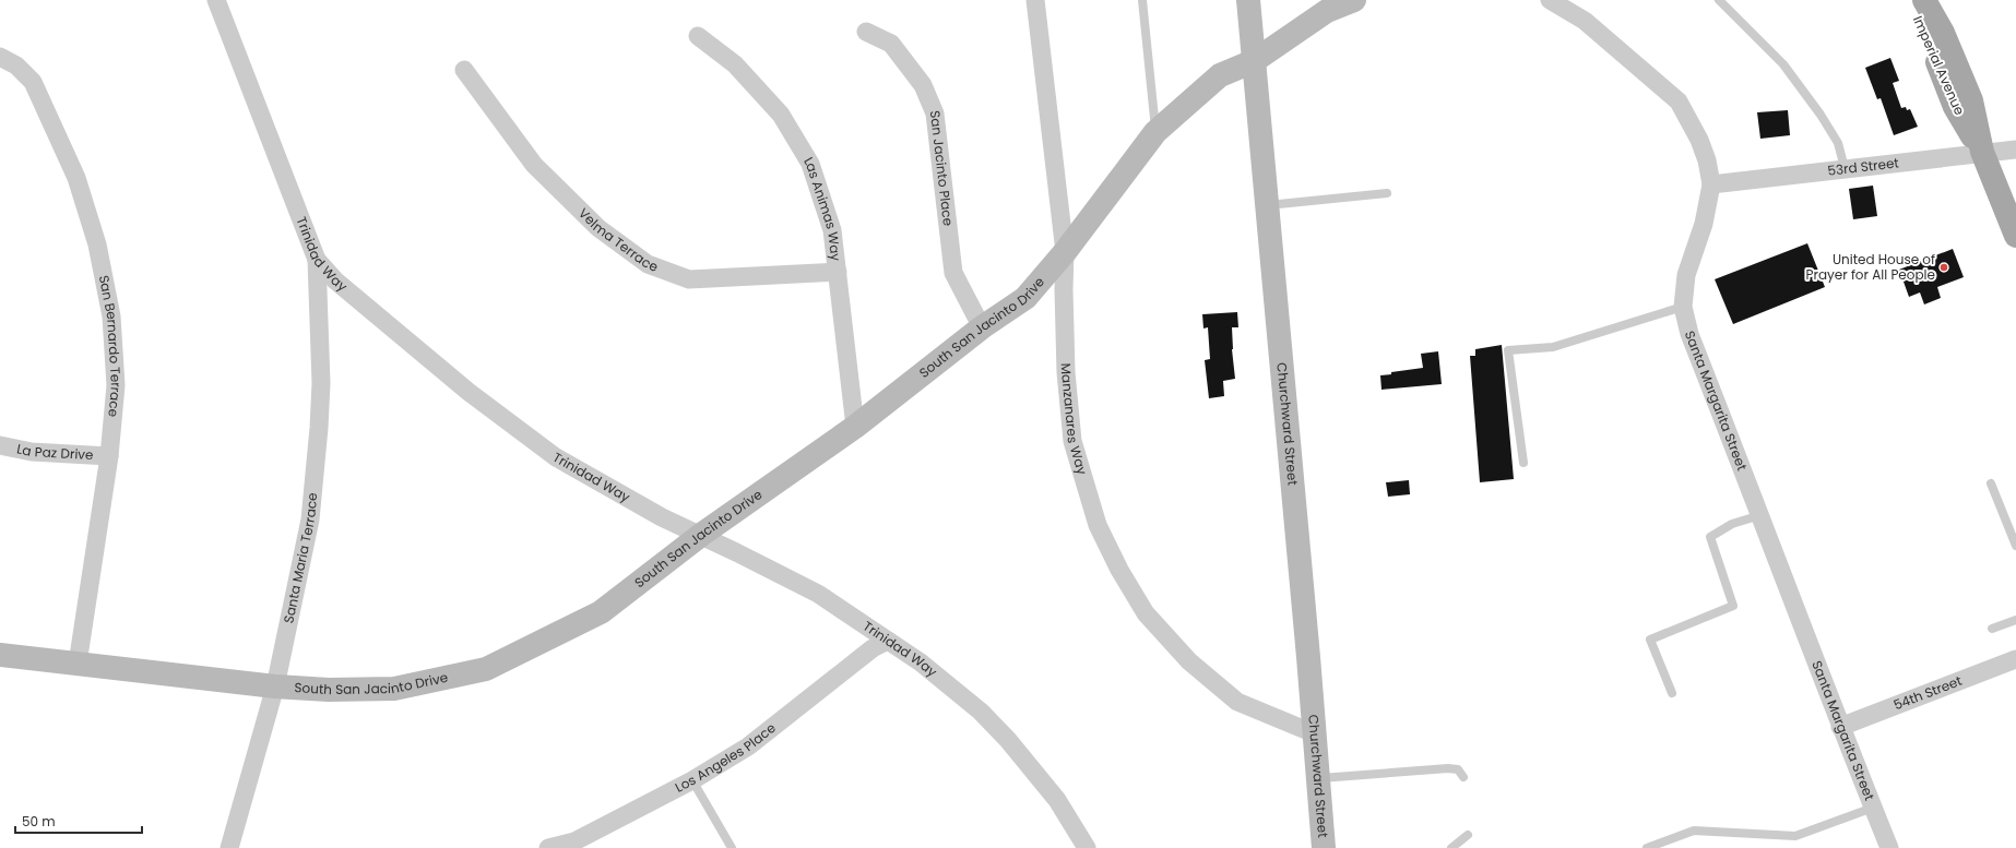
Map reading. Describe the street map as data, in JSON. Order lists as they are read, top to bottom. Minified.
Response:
{"streets":{"main road":["Imperial Avenue"],"street":["53rd Street","San Jacinto Place","Las Animas Way","Velma Terrace","Trinidad Way","South San Jacinto Drive","San Bernardo Terrace","Santa Margarita Street","Manzanares Way","Churchward Street","La Paz Drive","Santa Maria Terrace","54th Street","Los Angeles Place"]},"crossings":[["Imperial Avenue","53rd Street"],["53rd Street","Santa Margarita Street"],["San Jacinto Place","South San Jacinto Drive"],["Las Animas Way","Velma Terrace"],["Las Animas Way","South San Jacinto Drive"],["Trinidad Way","South San Jacinto Drive"],["Trinidad Way","Santa Maria Terrace"],["Trinidad Way","Los Angeles Place"],["South San Jacinto Drive","San Bernardo Terrace"],["South San Jacinto Drive","Manzanares Way"],["South San Jacinto Drive","Churchward Street"],["South San Jacinto Drive","Santa Maria Terrace"],["San Bernardo Terrace","La Paz Drive"],["Santa Margarita Street","54th Street"],["Manzanares Way","Churchward Street"]],"places":["United House of Prayer for All People"],"scale_bar":"50 m"}
